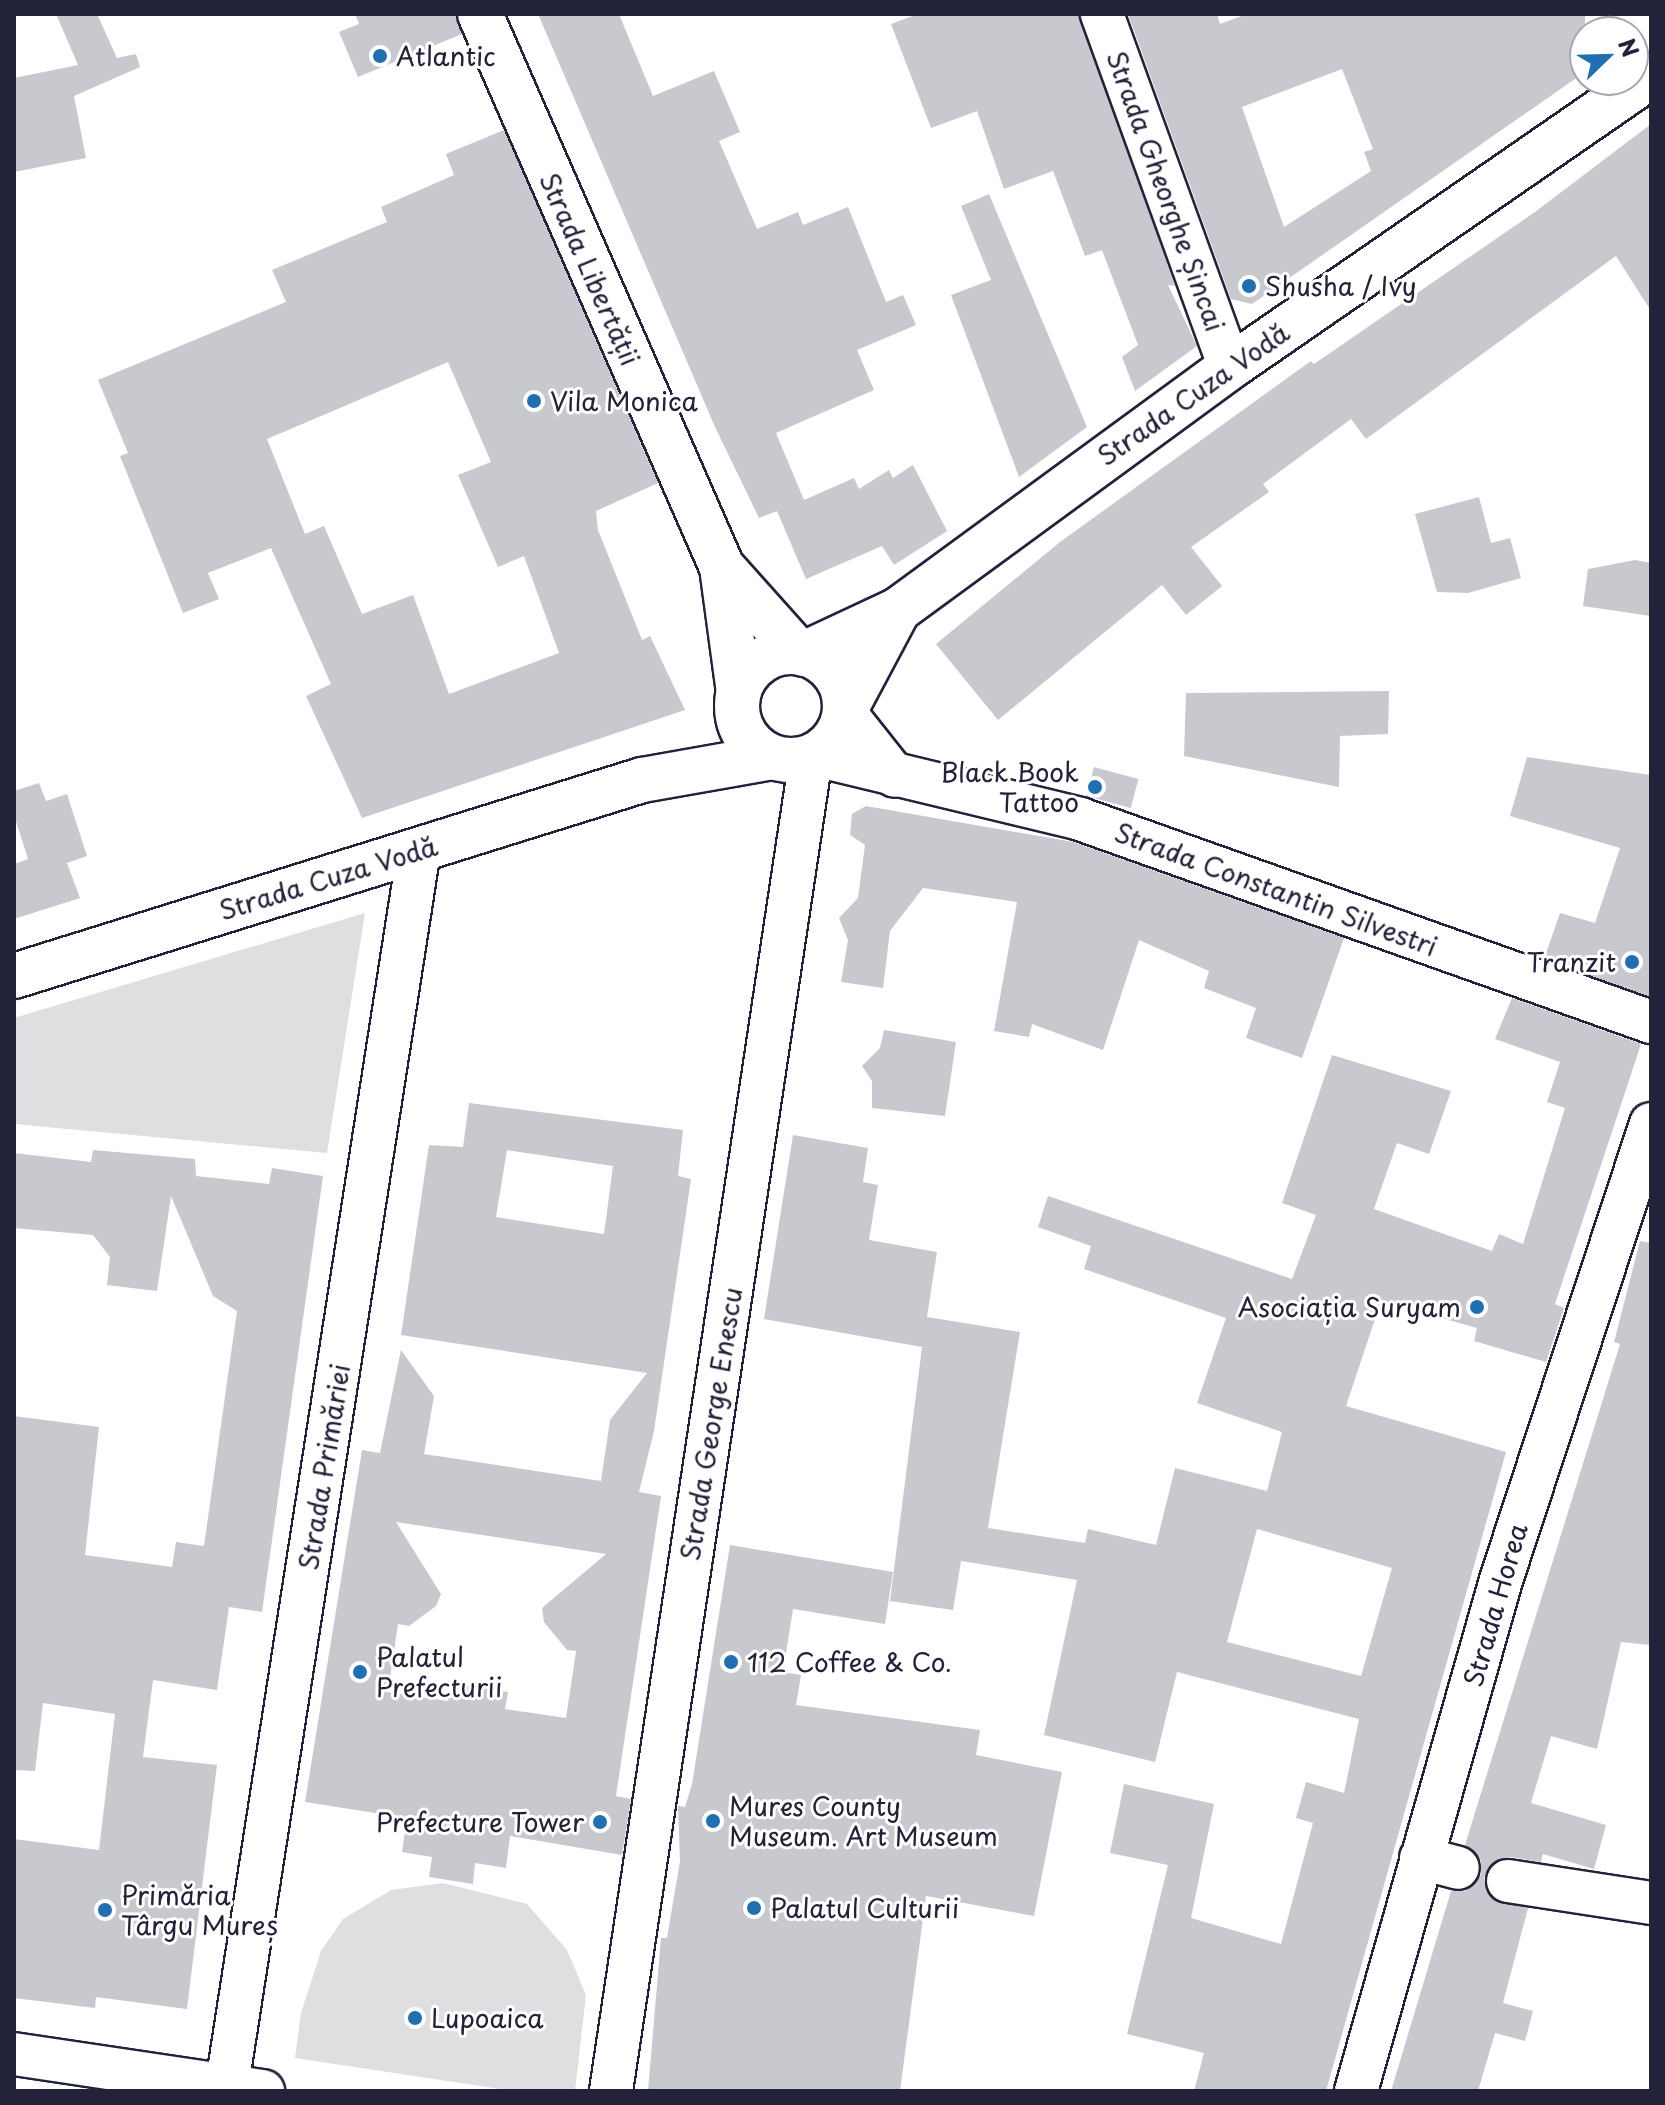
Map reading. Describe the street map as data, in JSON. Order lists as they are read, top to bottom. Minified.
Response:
{"streets":{"main road":["Strada Libertății","Strada Cuza Vodă"],"street":["Strada Gheorghe Șincai","Strada Constantin Silvestri","Strada George Enescu","Strada Primăriei","Strada Horea"]},"crossings":[["Strada Gheorghe Șincai","Strada Cuza Vodă"],["Strada Libertății","Strada Cuza Vodă"],["Strada Libertății","Strada Constantin Silvestri"],["Strada Libertății","Strada George Enescu"],["Strada Cuza Vodă","Strada Constantin Silvestri"],["Strada Cuza Vodă","Strada George Enescu"],["Strada Cuza Vodă","Strada Primăriei"],["Strada Constantin Silvestri","Strada George Enescu"]],"places":["Atlantic","Shusha / Ivy","Vila Monica","Black Book Tattoo","Tranzit","Asociația Suryam","112 Coffee & Co.","Palatul Prefecturii","Mures County Museum. Art Museum","Prefecture Tower","Palatul Culturii","Primăria Târgu Mureș","Lupoaica"],"north":"top right"}
